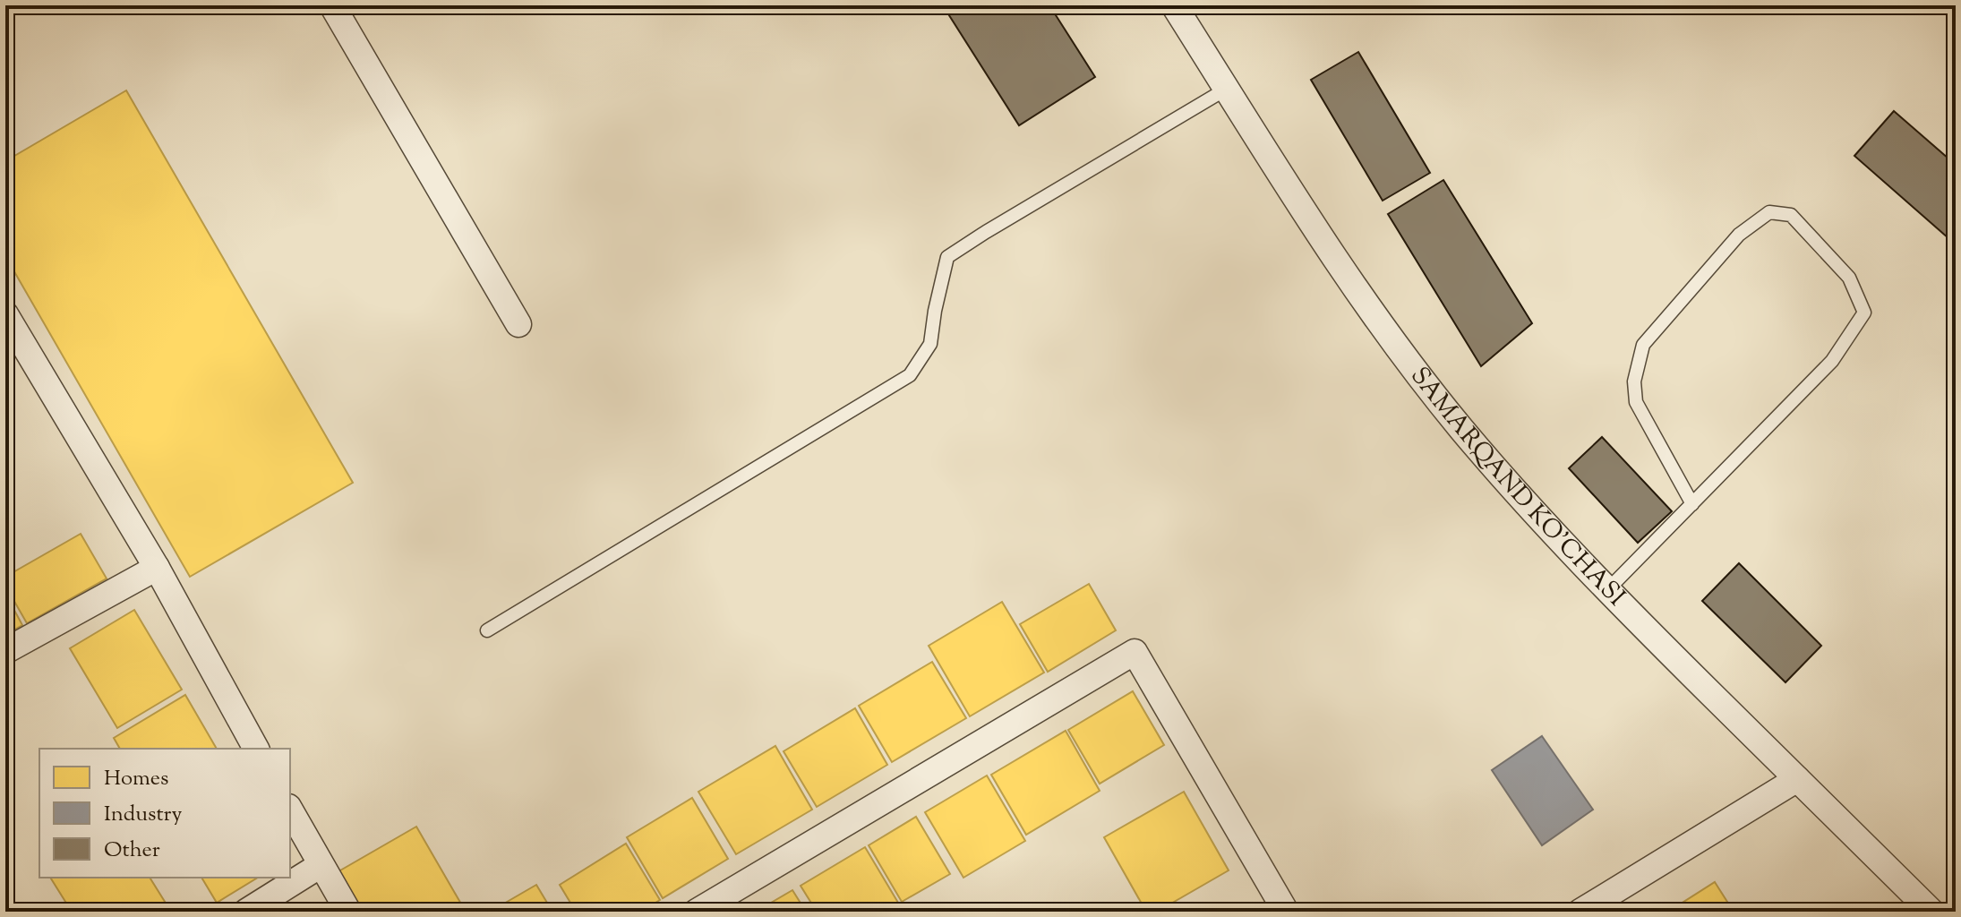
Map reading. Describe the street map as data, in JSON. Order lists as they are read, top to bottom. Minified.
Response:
{"streets":{"street":["SAMARQAND KO'CHASI"]},"legend":["Homes","Industry","Other"]}
